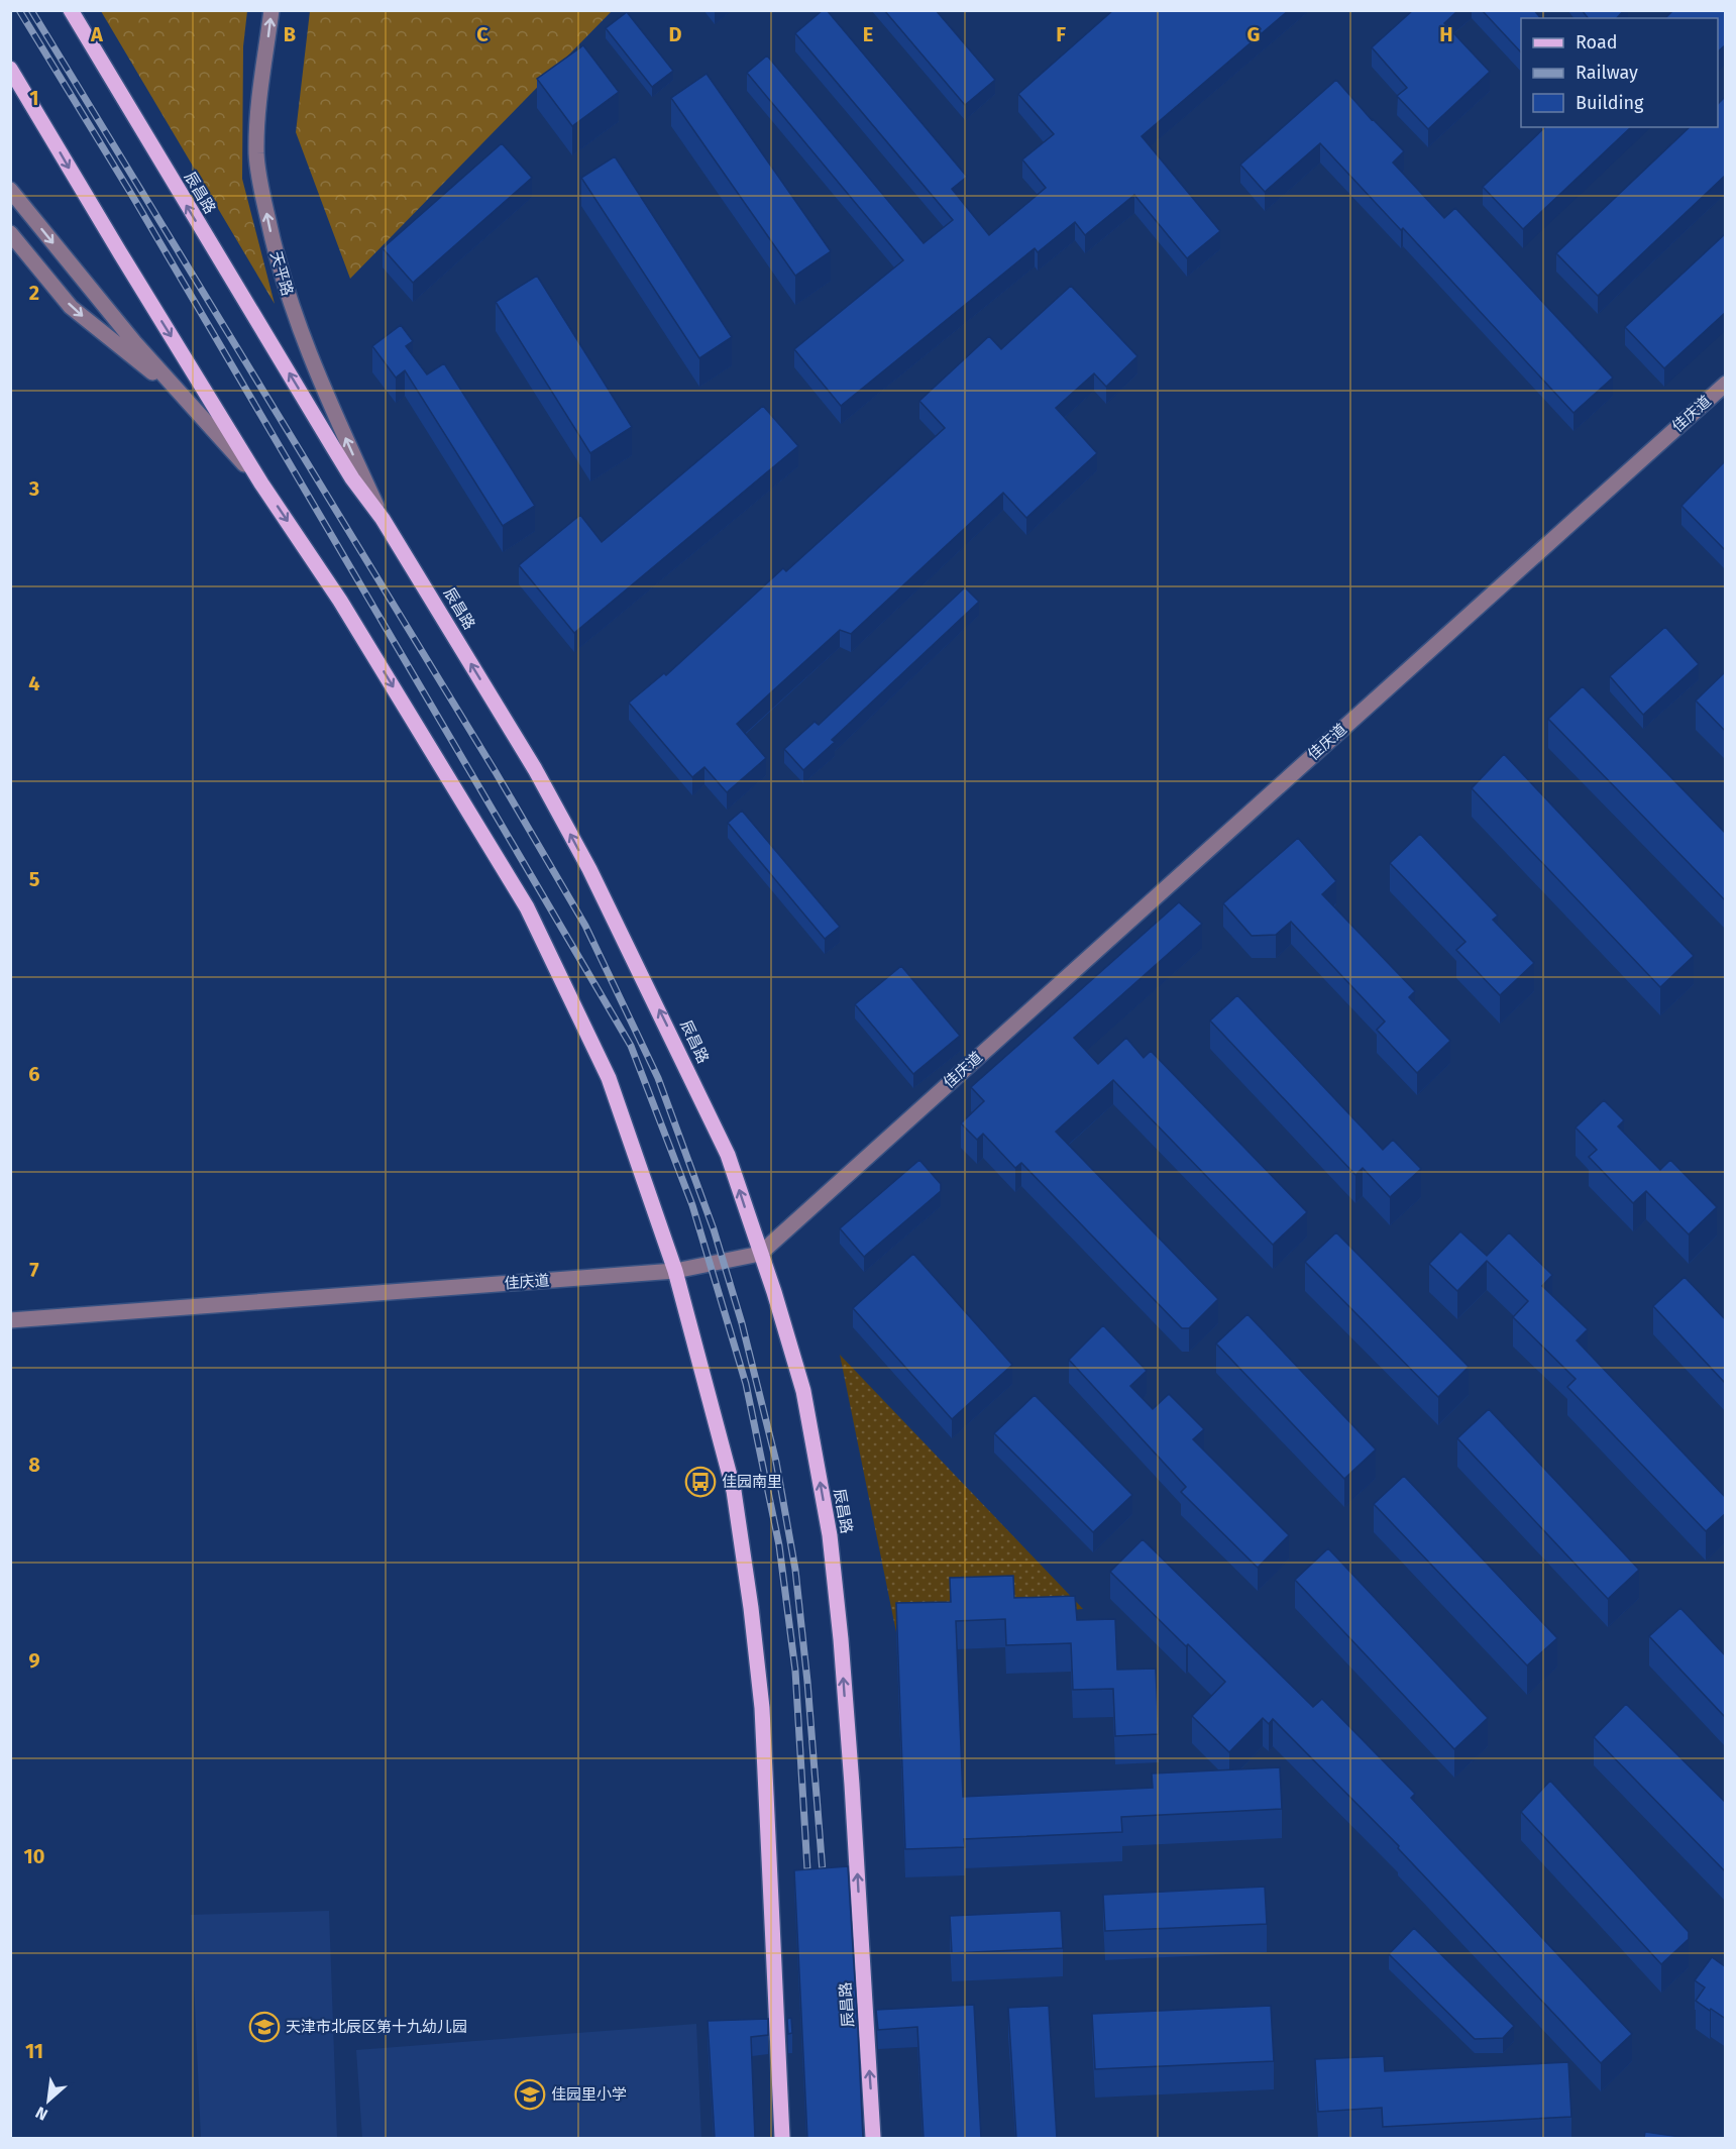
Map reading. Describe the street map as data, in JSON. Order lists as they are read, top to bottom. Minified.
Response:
{"streets":{"main road":["辰昌路"],"street":["天平路","佳庆道"]},"crossings":[["辰昌路","天平路"],["辰昌路","佳庆道"]],"one_way":["天平路"],"places":{"bus stop":["佳园南里"],"school or university":["天津市北辰区第十九幼儿园","佳园里小学"]},"legend":["Road","Railway","Building"],"north":"bottom left","grid":{"columns":["A","B","C","D","E","F","G","H"],"rows":["1","2","3","4","5","6","7","8","9","10","11"]}}
